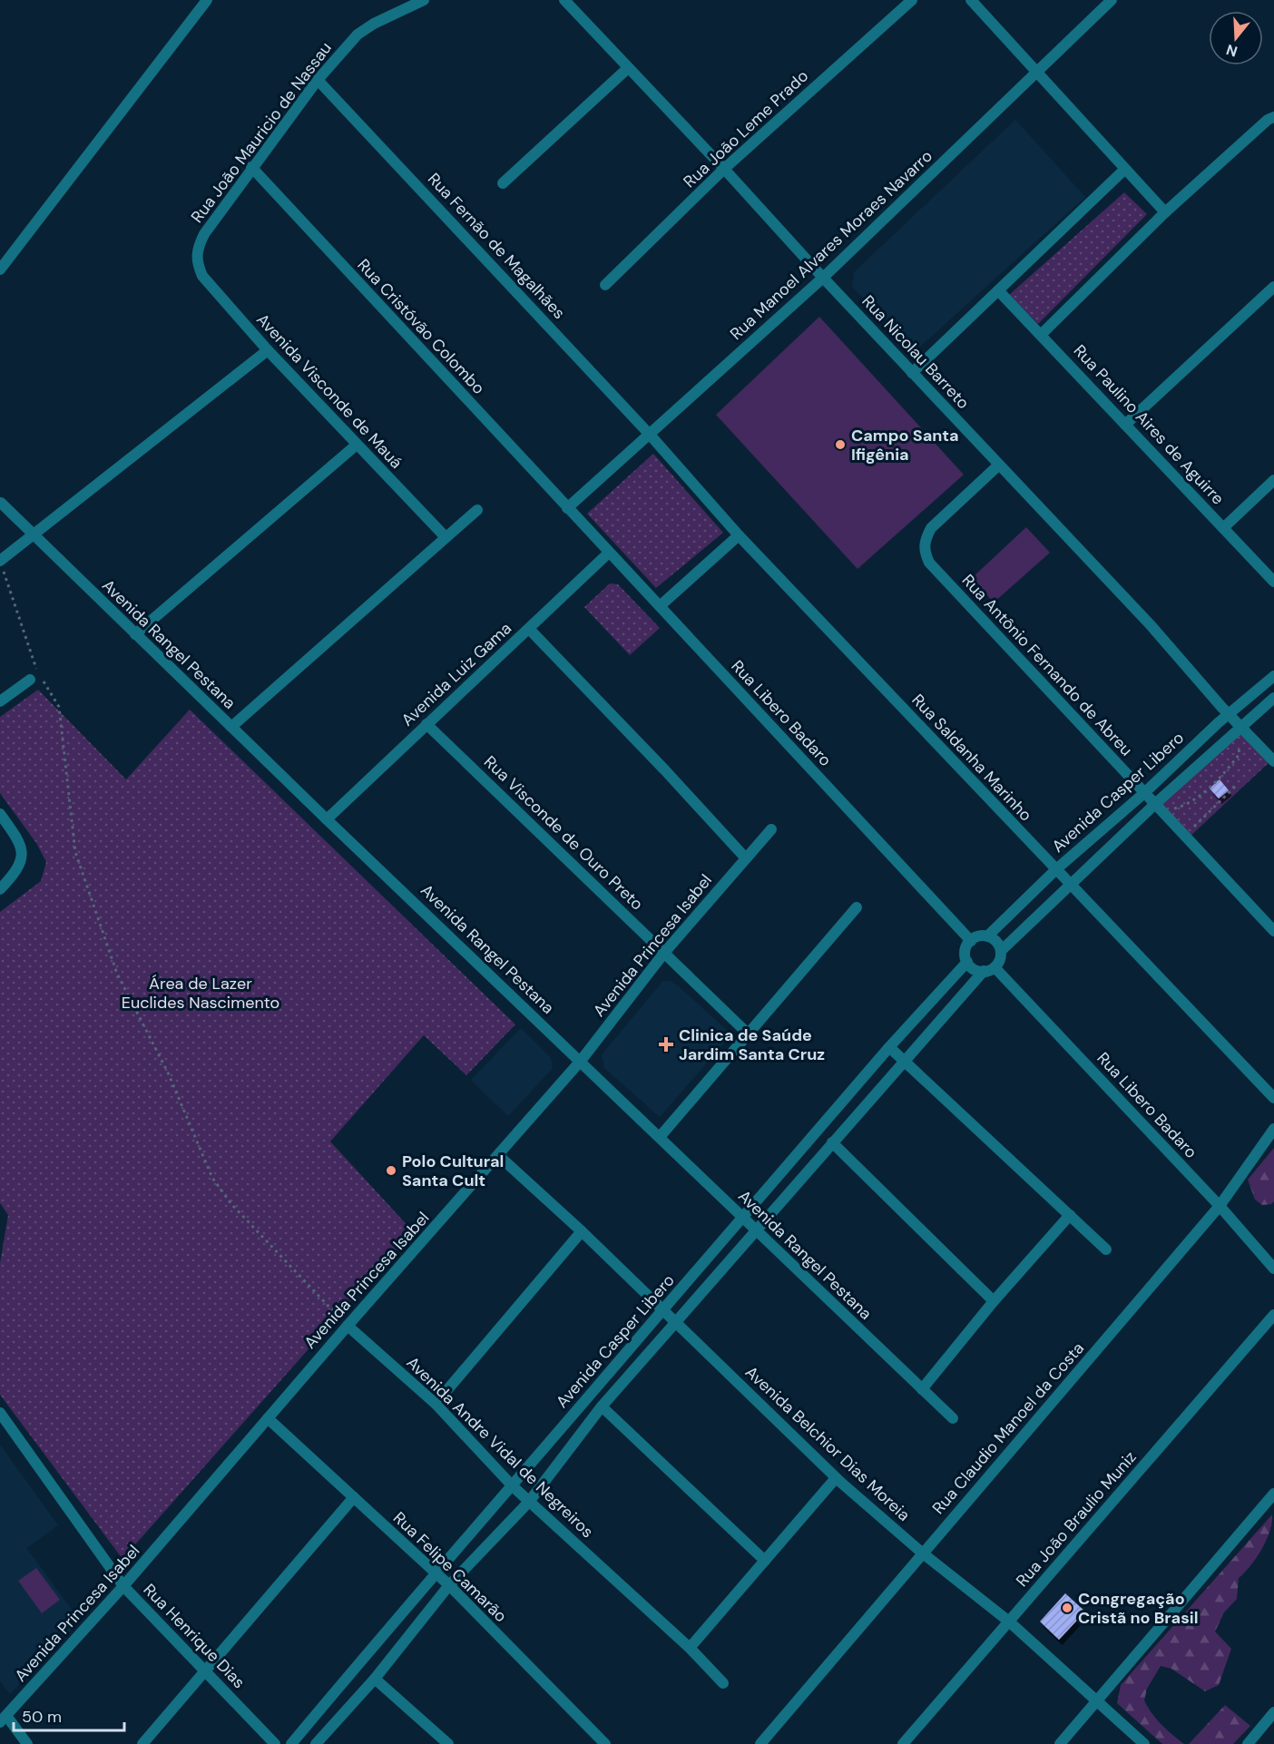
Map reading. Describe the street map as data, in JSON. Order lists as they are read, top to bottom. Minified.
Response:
{"streets":{"street":["Rua João Leme Prado","Rua João Mauricio de Nassau","Rua Manoel Alvares Moraes Navarro","Rua Fernão de Magalhães","Rua Cristóvão Colombo","Rua Nicolau Barreto","Avenida Visconde de Mauá","Rua Paulino Aires de Aguirre","Avenida Rangel Pestana","Rua Antônio Fernando de Abreu","Avenida Luiz Gama","Rua Libero Badaro","Rua Saldanha Marinho","Avenida Casper Libero","Rua Visconde de Ouro Preto","Avenida Princesa Isabel","Rua Claudio Manoel da Costa","Avenida Belchior Dias Moreia","Avenida Andre Vidal de Negreiros","Rua João Braulio Muniz","Rua Felipe Camarão","Rua Henrique Dias"]},"crossings":[["Rua João Leme Prado","Rua Nicolau Barreto"],["Rua João Mauricio de Nassau","Rua Fernão de Magalhães"],["Rua João Mauricio de Nassau","Rua Cristóvão Colombo"],["Rua João Mauricio de Nassau","Avenida Visconde de Mauá"],["Rua Manoel Alvares Moraes Navarro","Rua Fernão de Magalhães"],["Rua Manoel Alvares Moraes Navarro","Rua Cristóvão Colombo"],["Rua Manoel Alvares Moraes Navarro","Rua Nicolau Barreto"],["Rua Manoel Alvares Moraes Navarro","Rua Libero Badaro"],["Rua Manoel Alvares Moraes Navarro","Rua Saldanha Marinho"],["Rua Fernão de Magalhães","Rua Saldanha Marinho"],["Rua Cristóvão Colombo","Rua Libero Badaro"],["Rua Nicolau Barreto","Rua Antônio Fernando de Abreu"],["Rua Nicolau Barreto","Avenida Casper Libero"],["Avenida Rangel Pestana","Avenida Luiz Gama"],["Avenida Rangel Pestana","Avenida Casper Libero"],["Avenida Rangel Pestana","Avenida Princesa Isabel"],["Rua Antônio Fernando de Abreu","Avenida Casper Libero"],["Avenida Luiz Gama","Rua Libero Badaro"],["Avenida Luiz Gama","Rua Visconde de Ouro Preto"],["Rua Libero Badaro","Avenida Casper Libero"],["Rua Libero Badaro","Rua Claudio Manoel da Costa"],["Rua Saldanha Marinho","Avenida Casper Libero"],["Avenida Casper Libero","Avenida Belchior Dias Moreia"],["Avenida Casper Libero","Avenida Andre Vidal de Negreiros"],["Avenida Casper Libero","Rua Felipe Camarão"],["Rua Visconde de Ouro Preto","Avenida Princesa Isabel"],["Avenida Princesa Isabel","Avenida Belchior Dias Moreia"],["Avenida Princesa Isabel","Avenida Andre Vidal de Negreiros"],["Avenida Princesa Isabel","Rua Felipe Camarão"],["Avenida Princesa Isabel","Rua Henrique Dias"],["Rua Claudio Manoel da Costa","Avenida Belchior Dias Moreia"],["Avenida Belchior Dias Moreia","Rua João Braulio Muniz"]],"parks":["Área de Lazer Euclides Nascimento"],"places":{"other":["Campo Santa Ifigênia","Polo Cultural Santa Cult","Congregação Cristã no Brasil"],"health":["Clinica de Saúde Jardim Santa Cruz"]},"scale_bar":"50 m","north":"bottom"}
